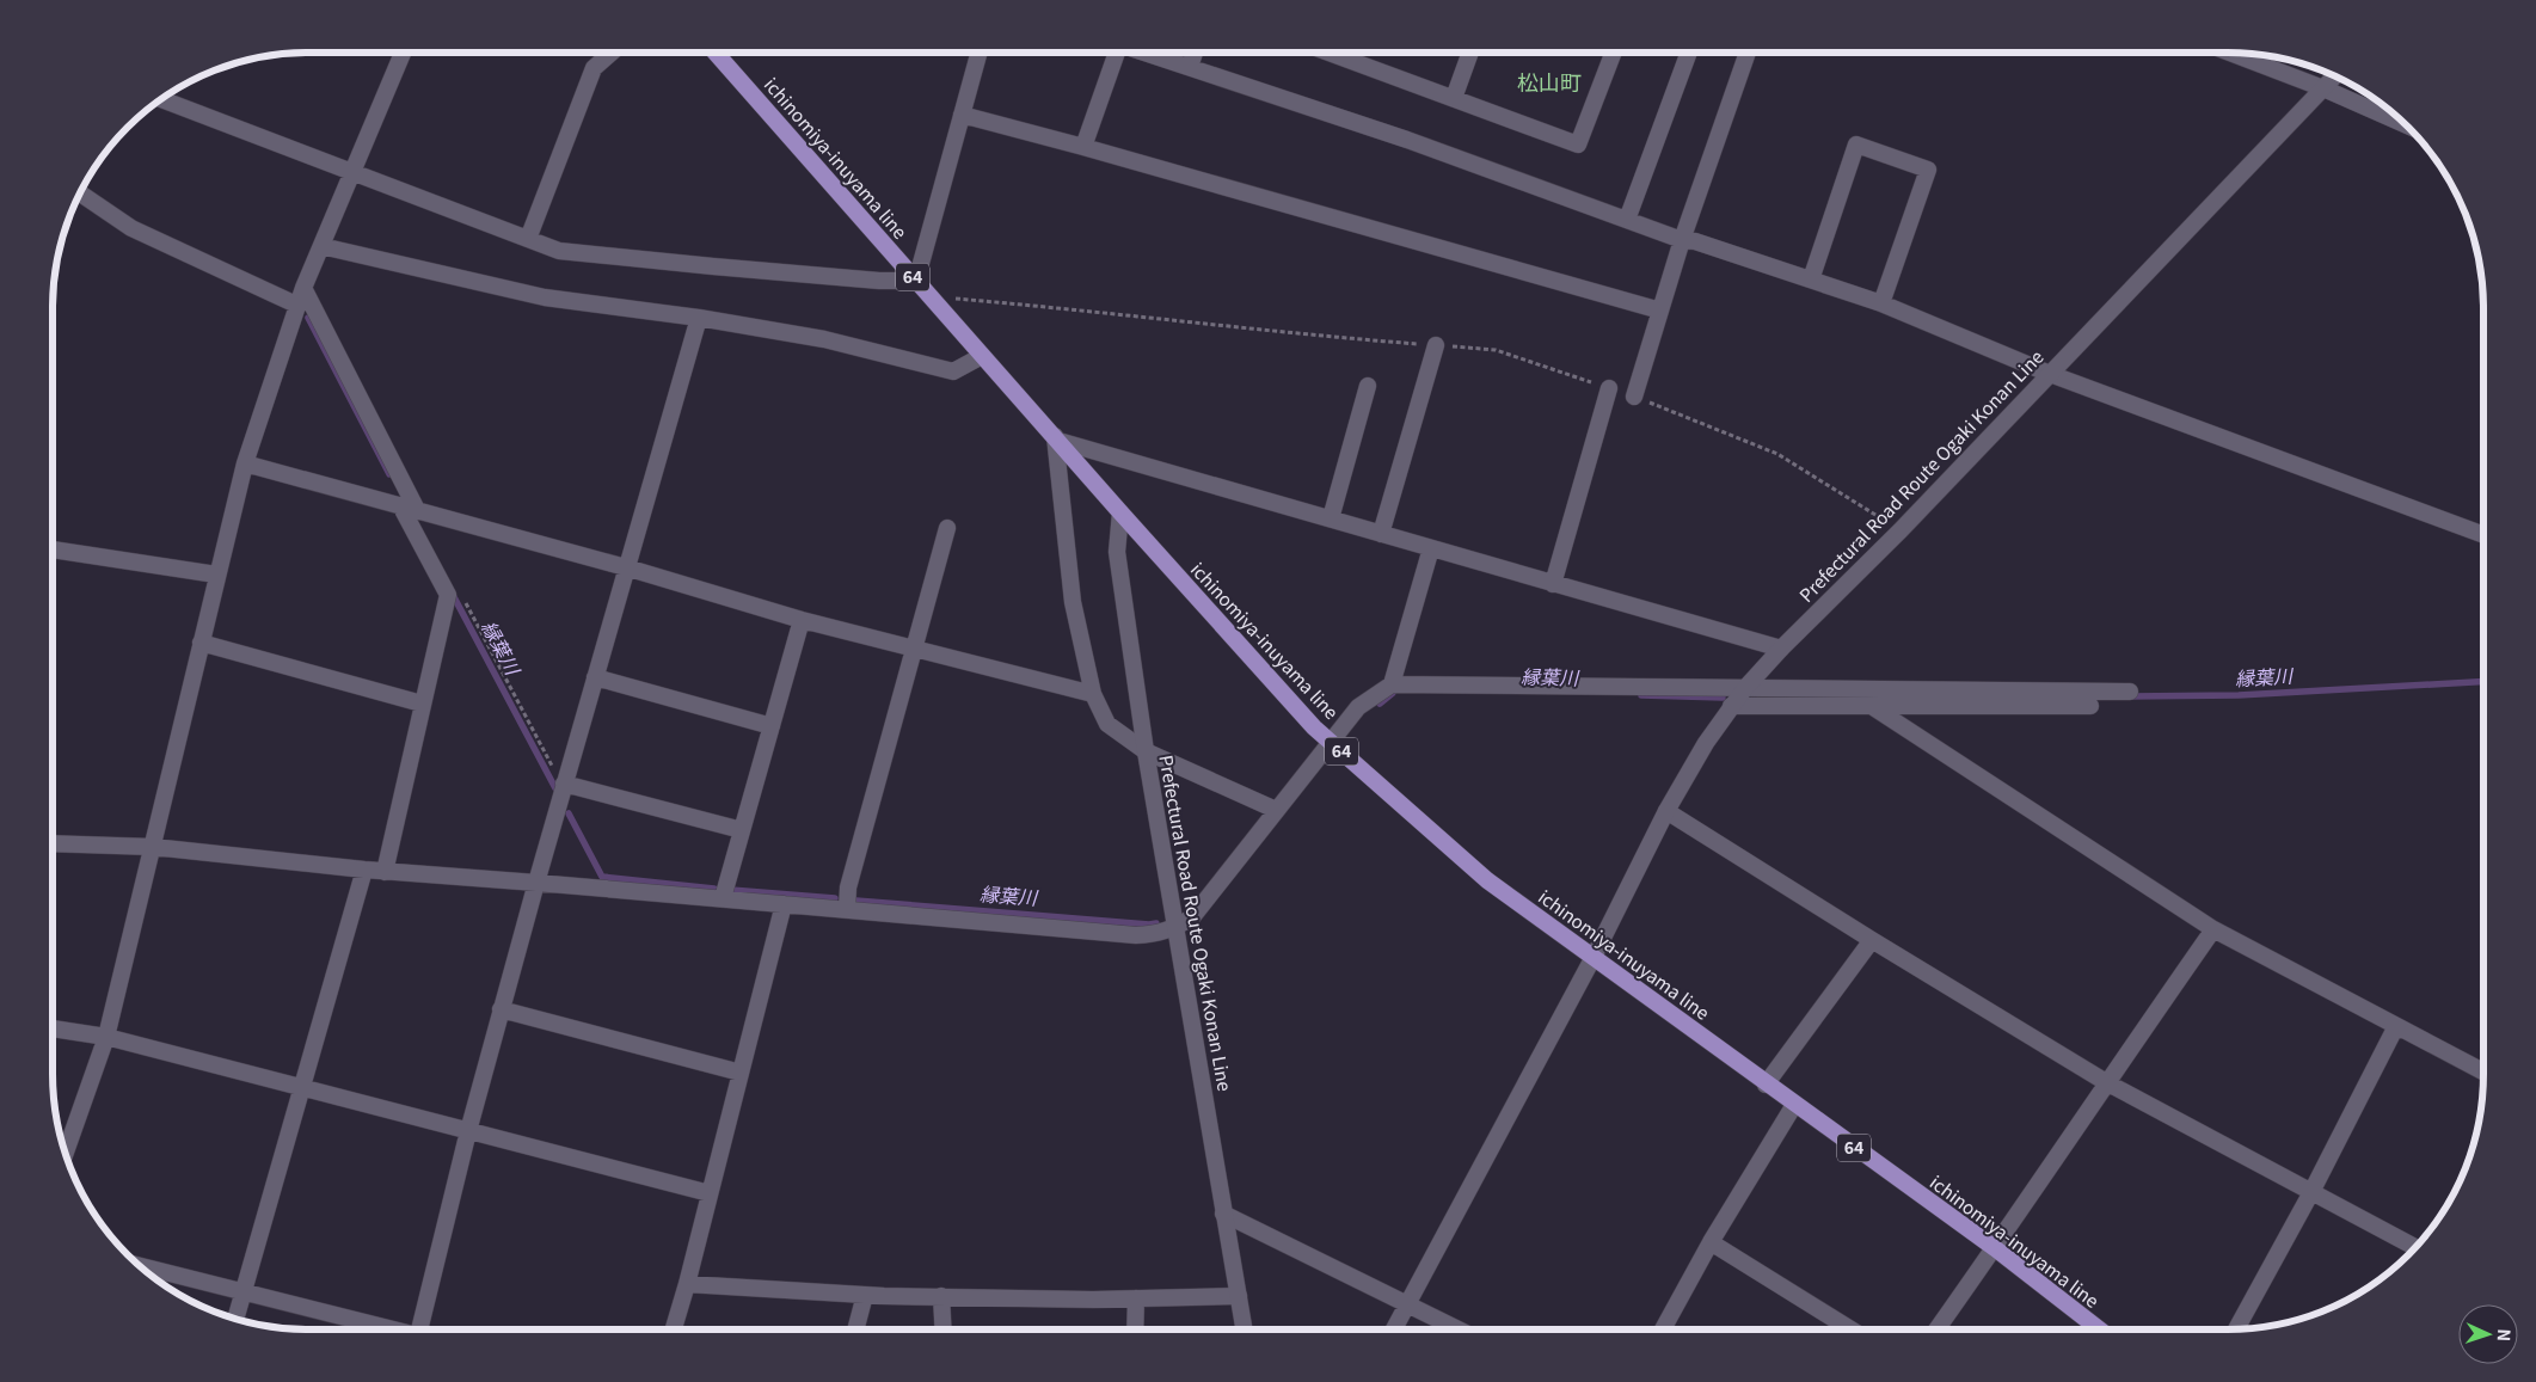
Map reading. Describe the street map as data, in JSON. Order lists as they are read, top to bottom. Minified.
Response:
{"streets":{"main road":["ichinomiya-inuyama line","64"],"street":["Prefectural Road Route Ogaki Konan Line"]},"crossings":[["ichinomiya-inuyama line","Prefectural Road Route Ogaki Konan Line"]],"districts":["松山町"],"water":["縁葉川"],"north":"right"}
